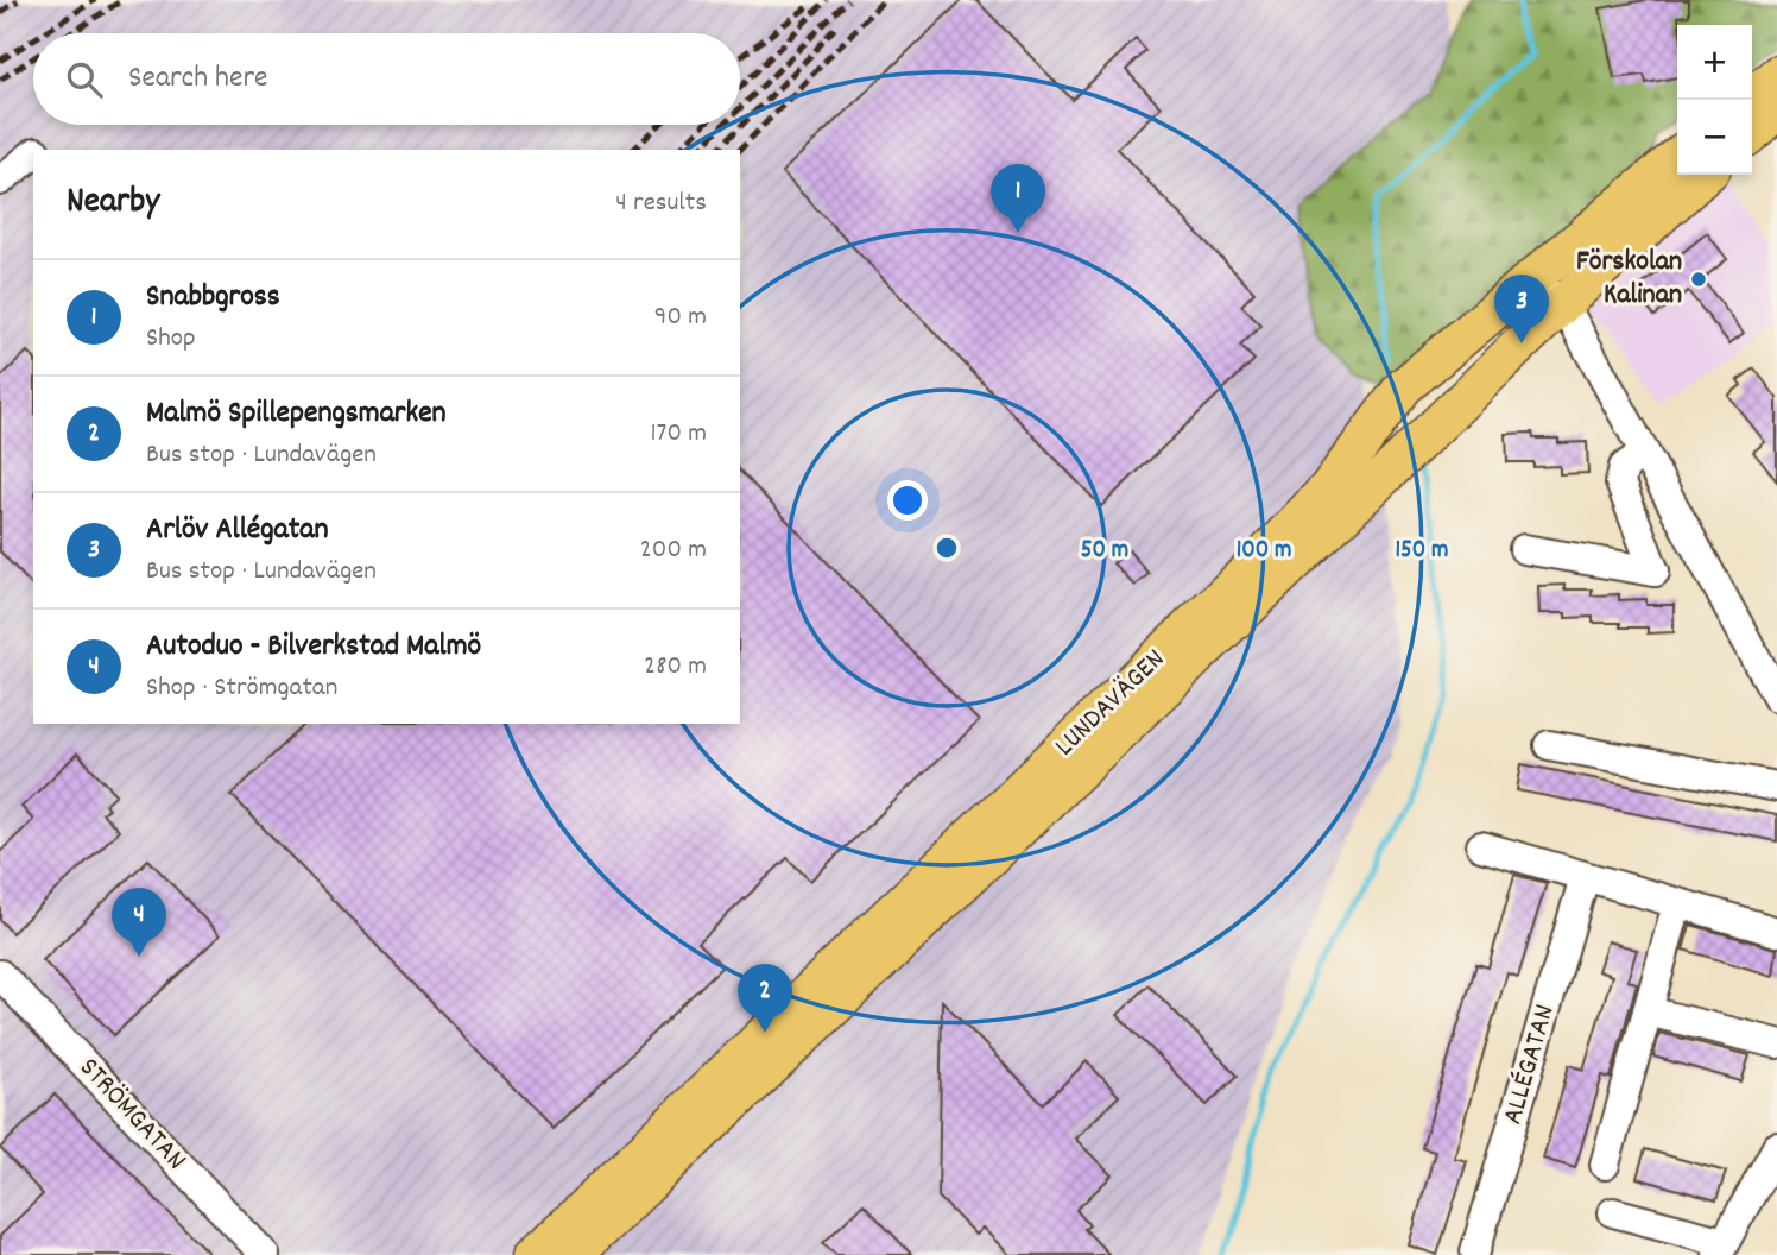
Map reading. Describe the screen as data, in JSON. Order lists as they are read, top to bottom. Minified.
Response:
{"streets":{"main road":["LUNDAVÄGEN"],"street":["ALLÉGATAN","STRÖMGATAN"]},"places":["Förskolan Kalinan"],"page":{"map_buttons":["+","−"],"search":"Search here","heading":["Nearby","4 results"],"pins":["1","3","4","2"],"list":[{"mark":"1","name":"Snabbgross","note":"Shop","value":"90 m"},{"mark":"2","name":"Malmö Spillepengsmarken","note":"Bus stop · Lundavägen","value":"170 m"},{"mark":"3","name":"Arlöv Allégatan","note":"Bus stop · Lundavägen","value":"200 m"},{"mark":"4","name":"Autoduo - Bilverkstad Malmö","note":"Shop · Strömgatan","value":"280 m"}]},"rings":["50 m","100 m","150 m"]}
